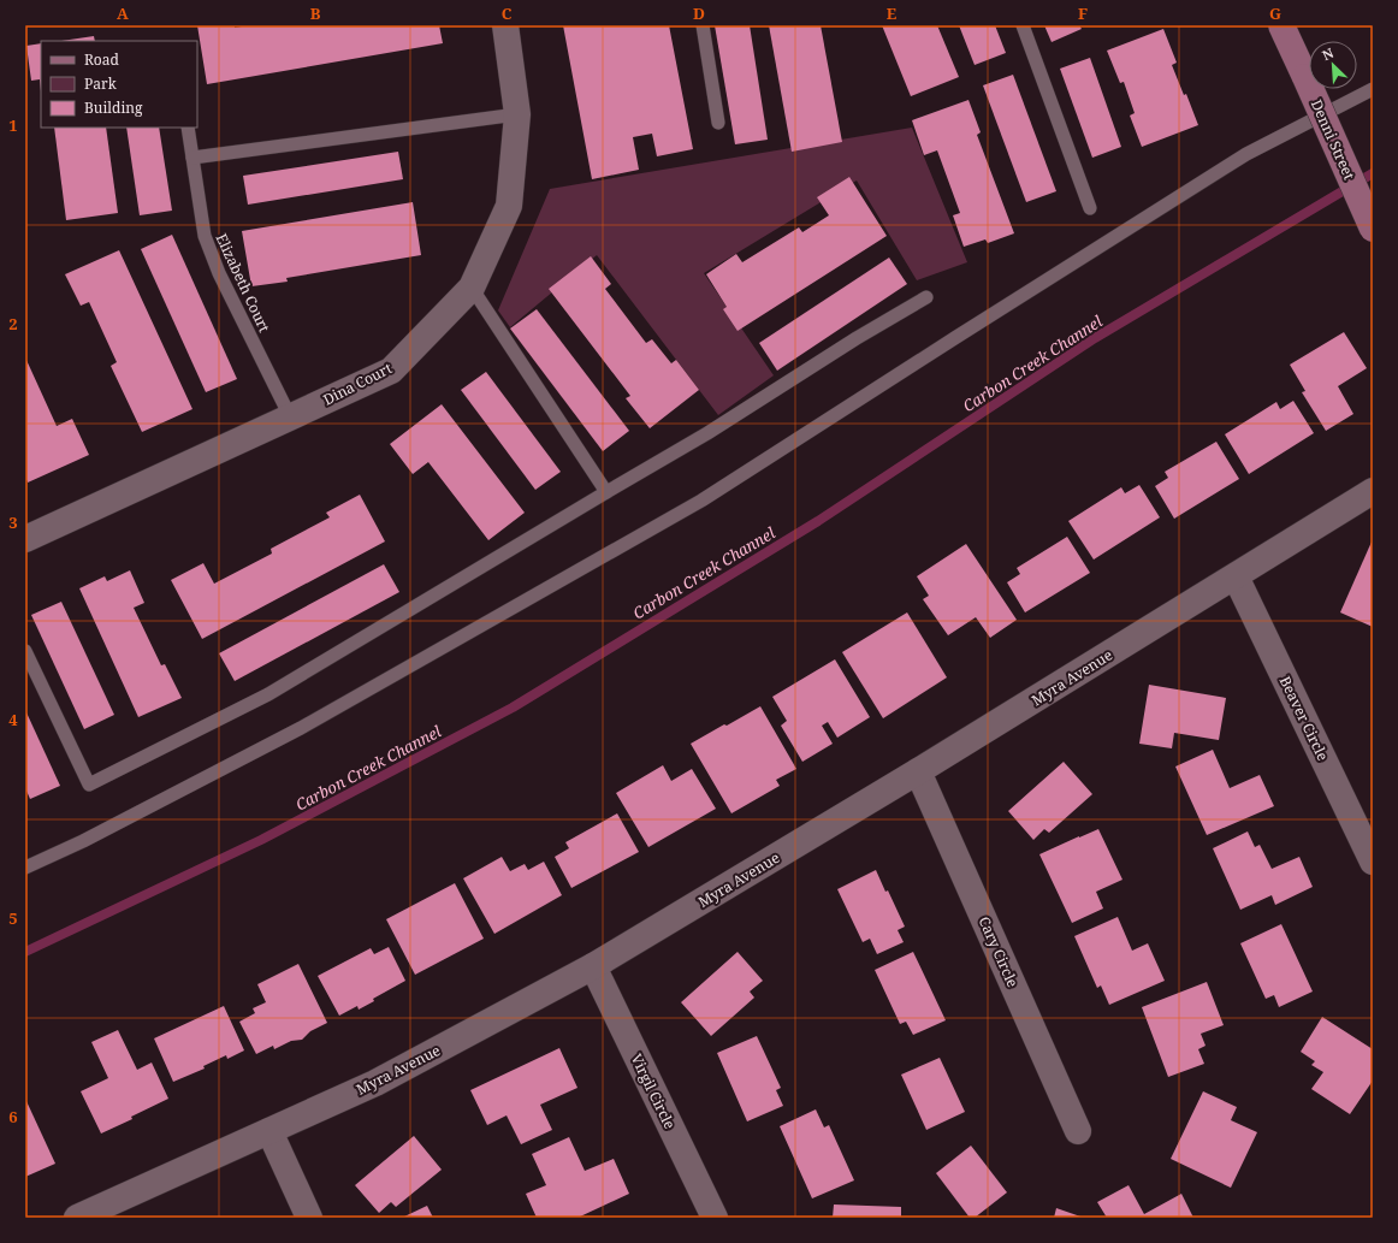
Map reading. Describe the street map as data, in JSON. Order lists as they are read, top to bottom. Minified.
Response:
{"streets":{"main road":["Denni Street"],"street":["Dina Court","Myra Avenue","Beaver Circle","Cary Circle","Virgil Circle"],"lane":["Elizabeth Court"]},"crossings":[["Elizabeth Court","Dina Court"],["Myra Avenue","Beaver Circle"],["Myra Avenue","Cary Circle"],["Myra Avenue","Virgil Circle"]],"water":["Carbon Creek Channel"],"legend":["Road","Park","Building"],"north":"top left","grid":{"columns":["A","B","C","D","E","F","G"],"rows":["1","2","3","4","5","6"]}}
